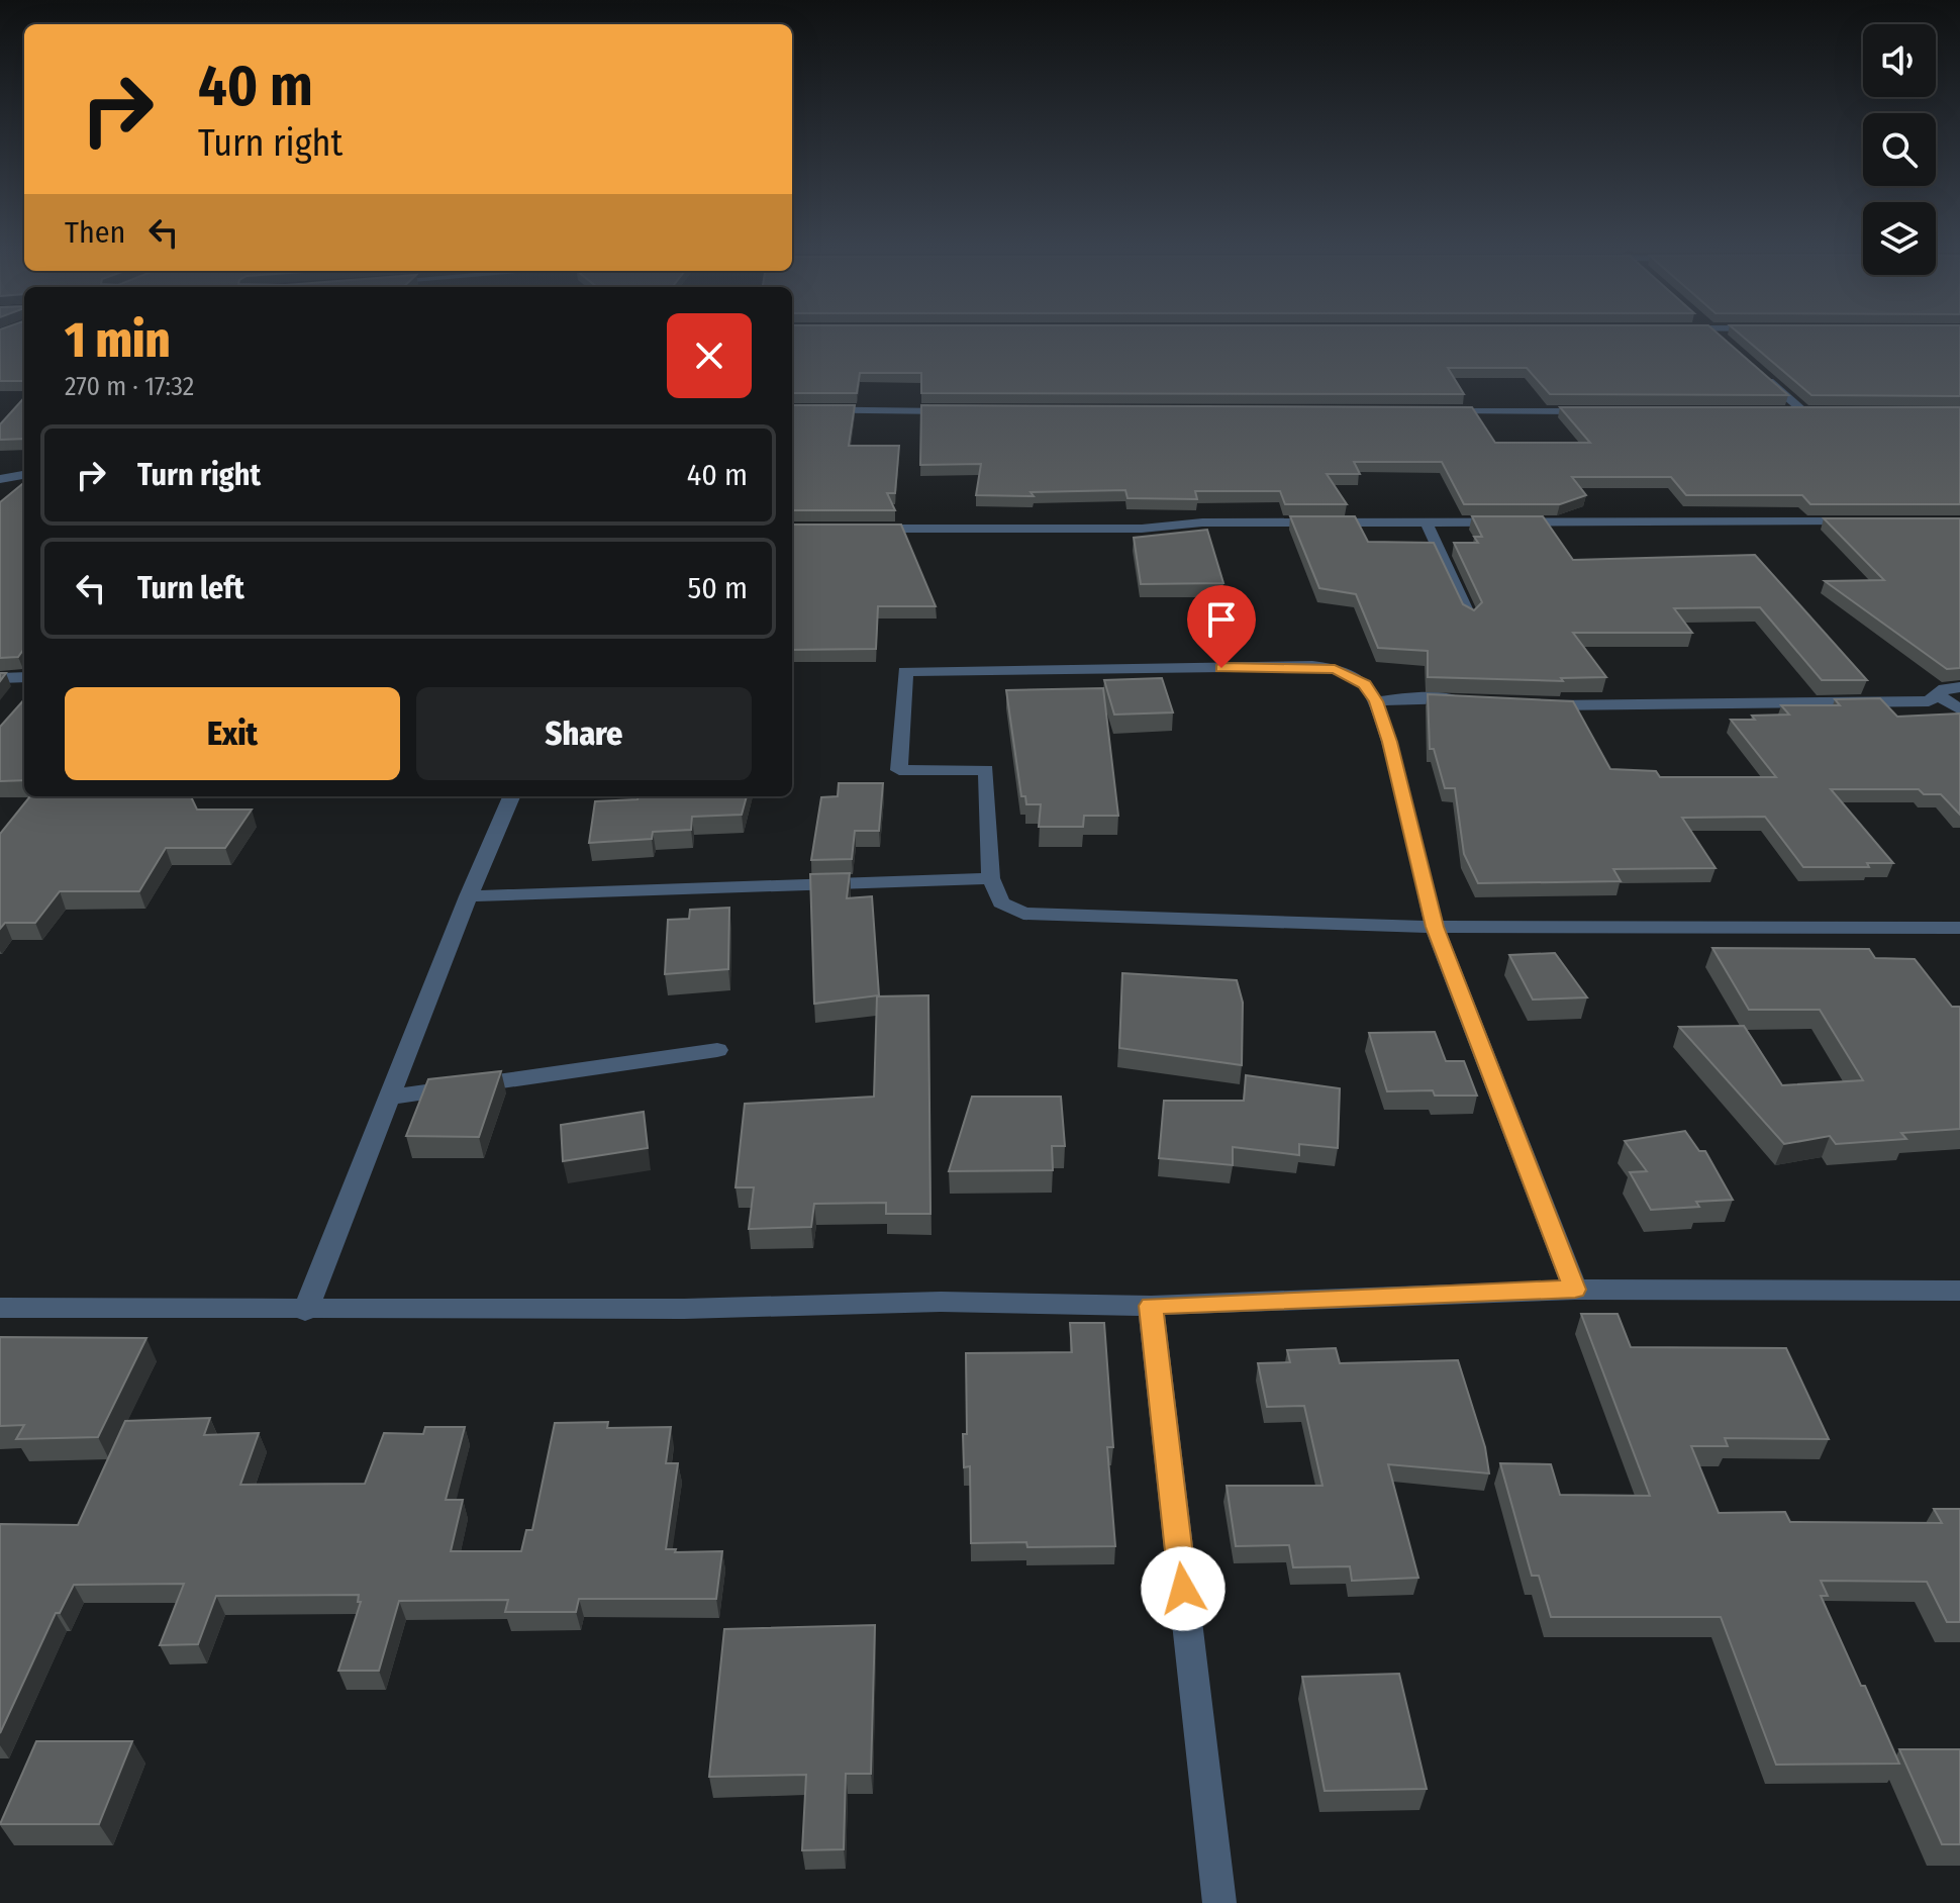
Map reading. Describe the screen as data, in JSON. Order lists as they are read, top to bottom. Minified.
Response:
{"page":{"turn":["40 m","Turn right"],"then":"Then","heading":["1 min","270 m · 17:32"],"list":[{"name":"Turn right","value":"40 m"},{"name":"Turn left","value":"50 m"}],"buttons":["Exit","Share"]}}
